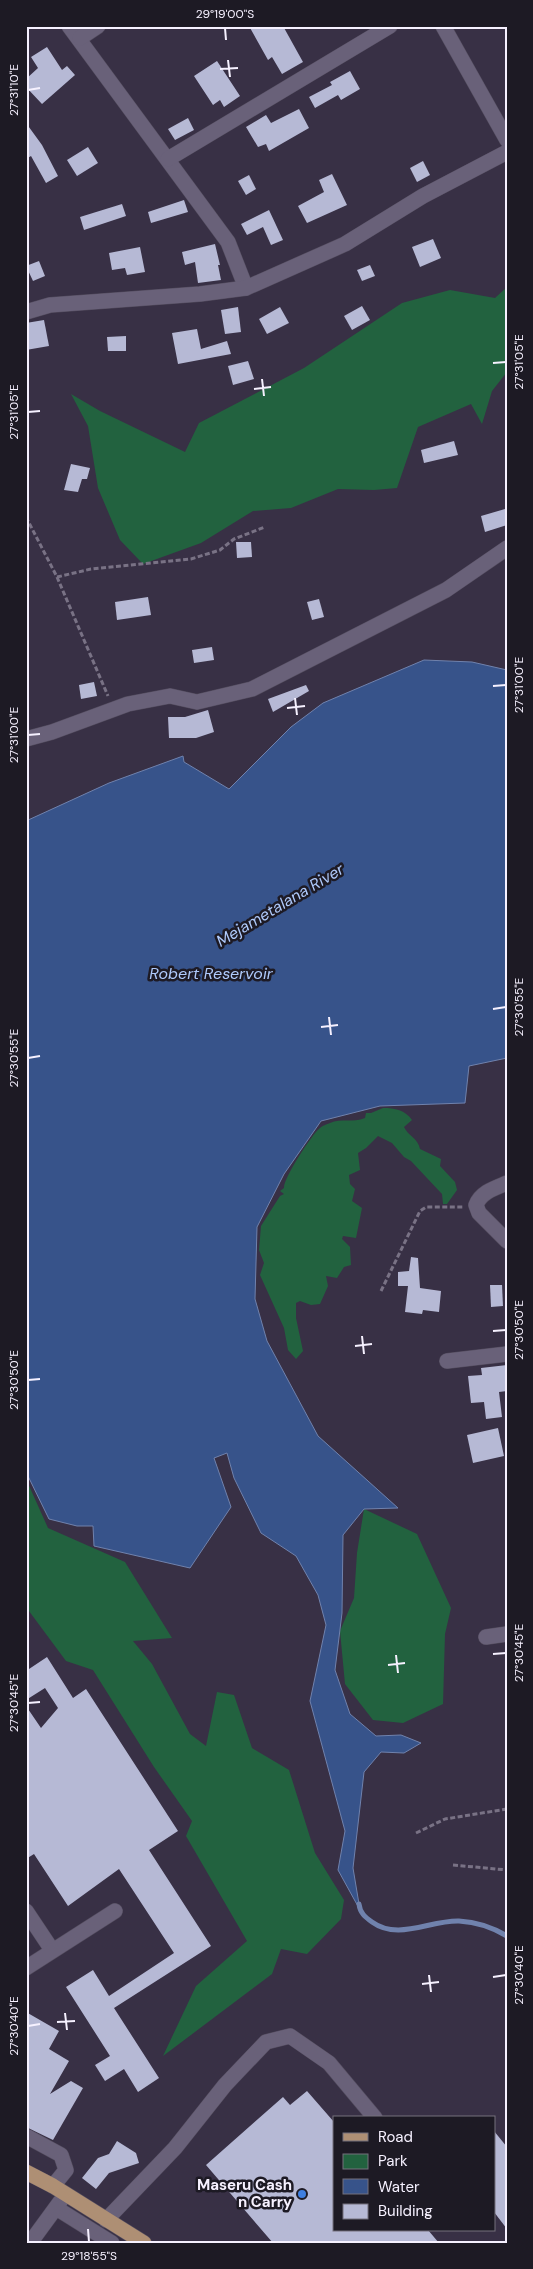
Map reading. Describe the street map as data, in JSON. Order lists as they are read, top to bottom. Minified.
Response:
{"water":["Mejametalana River","Robert Reservoir"],"places":["Maseru Cash n Carry"],"legend":["Road","Park","Water","Building"],"coordinates":["29°19'00\"S","27°31'10\"E","27°31'05\"E","27°31'00\"E","27°30'55\"E","27°30'50\"E","27°30'45\"E","27°30'40\"E","29°18'55\"S"]}
